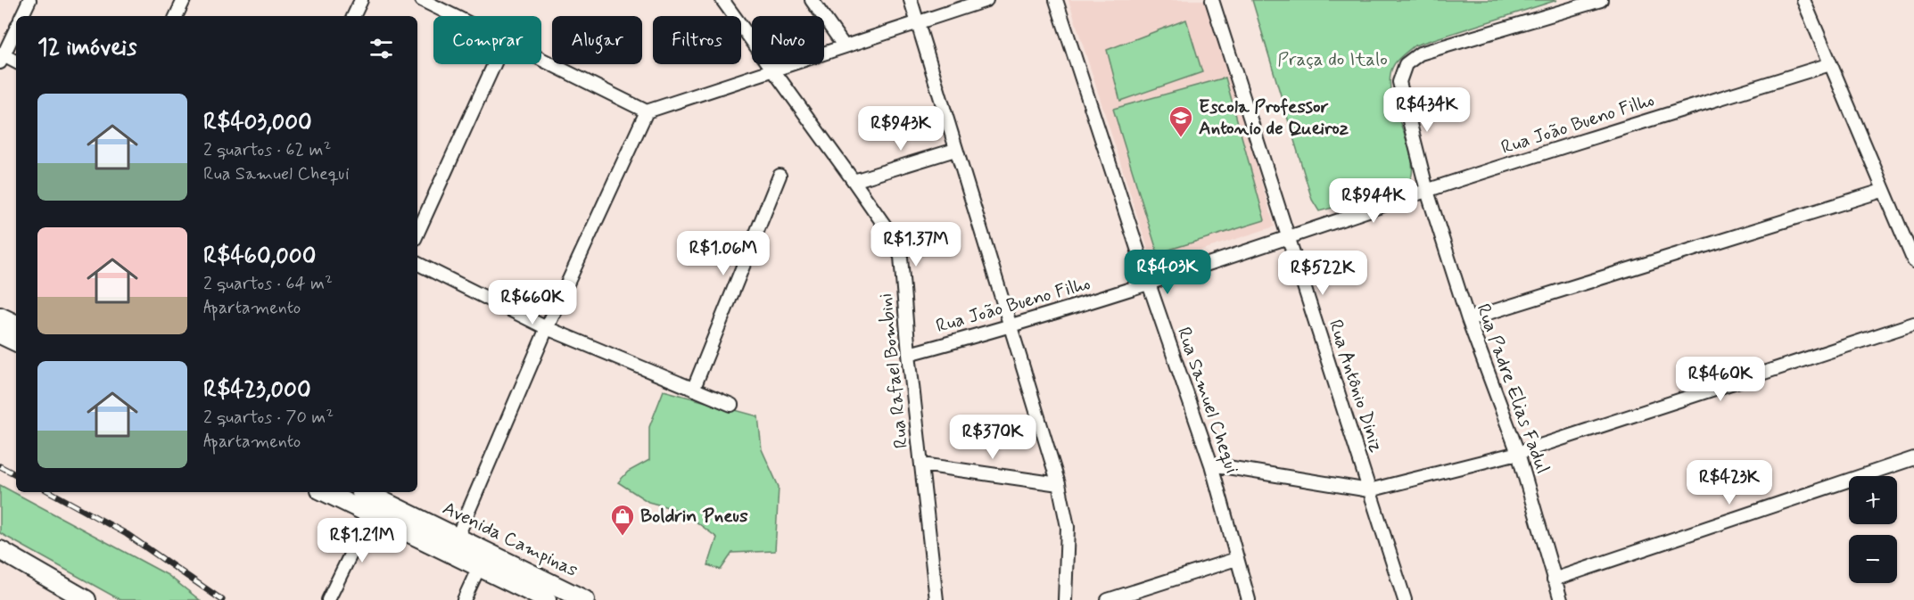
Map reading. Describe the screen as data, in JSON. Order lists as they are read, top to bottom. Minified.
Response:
{"streets":{"main road":["Avenida Campinas"],"street":["Rua João Bueno Filho","Rua Rafael Bombini","Rua Antônio Diniz","Rua Padre Elias Fadul","Rua Samuel Chequi"]},"crossings":[["Rua João Bueno Filho","Rua Rafael Bombini"],["Rua João Bueno Filho","Rua Antônio Diniz"],["Rua João Bueno Filho","Rua Padre Elias Fadul"],["Rua João Bueno Filho","Rua Samuel Chequi"]],"parks":["Praça do Italo"],"places":{"school or university":["Escola Professor Antonio de Queiroz"],"shop":["Boldrin Pneus"]},"page":{"chip":["Comprar","Alugar","Filtros","Novo"],"heading":"12 imóveis","list":[{"name":"R$403,000","note":"2 quartos · 62 m² · Rua Samuel Chequi"},{"name":"R$460,000","note":"2 quartos · 64 m² · Apartamento"},{"name":"R$423,000","note":"2 quartos · 70 m² · Apartamento"}],"price":["R$434K","R$943K","R$944K","R$1.37M","R$1.06M","R$403K","R$522K","R$660K","R$460K","R$370K","R$423K","R$1.21M"],"map_buttons":["+","−"]}}
